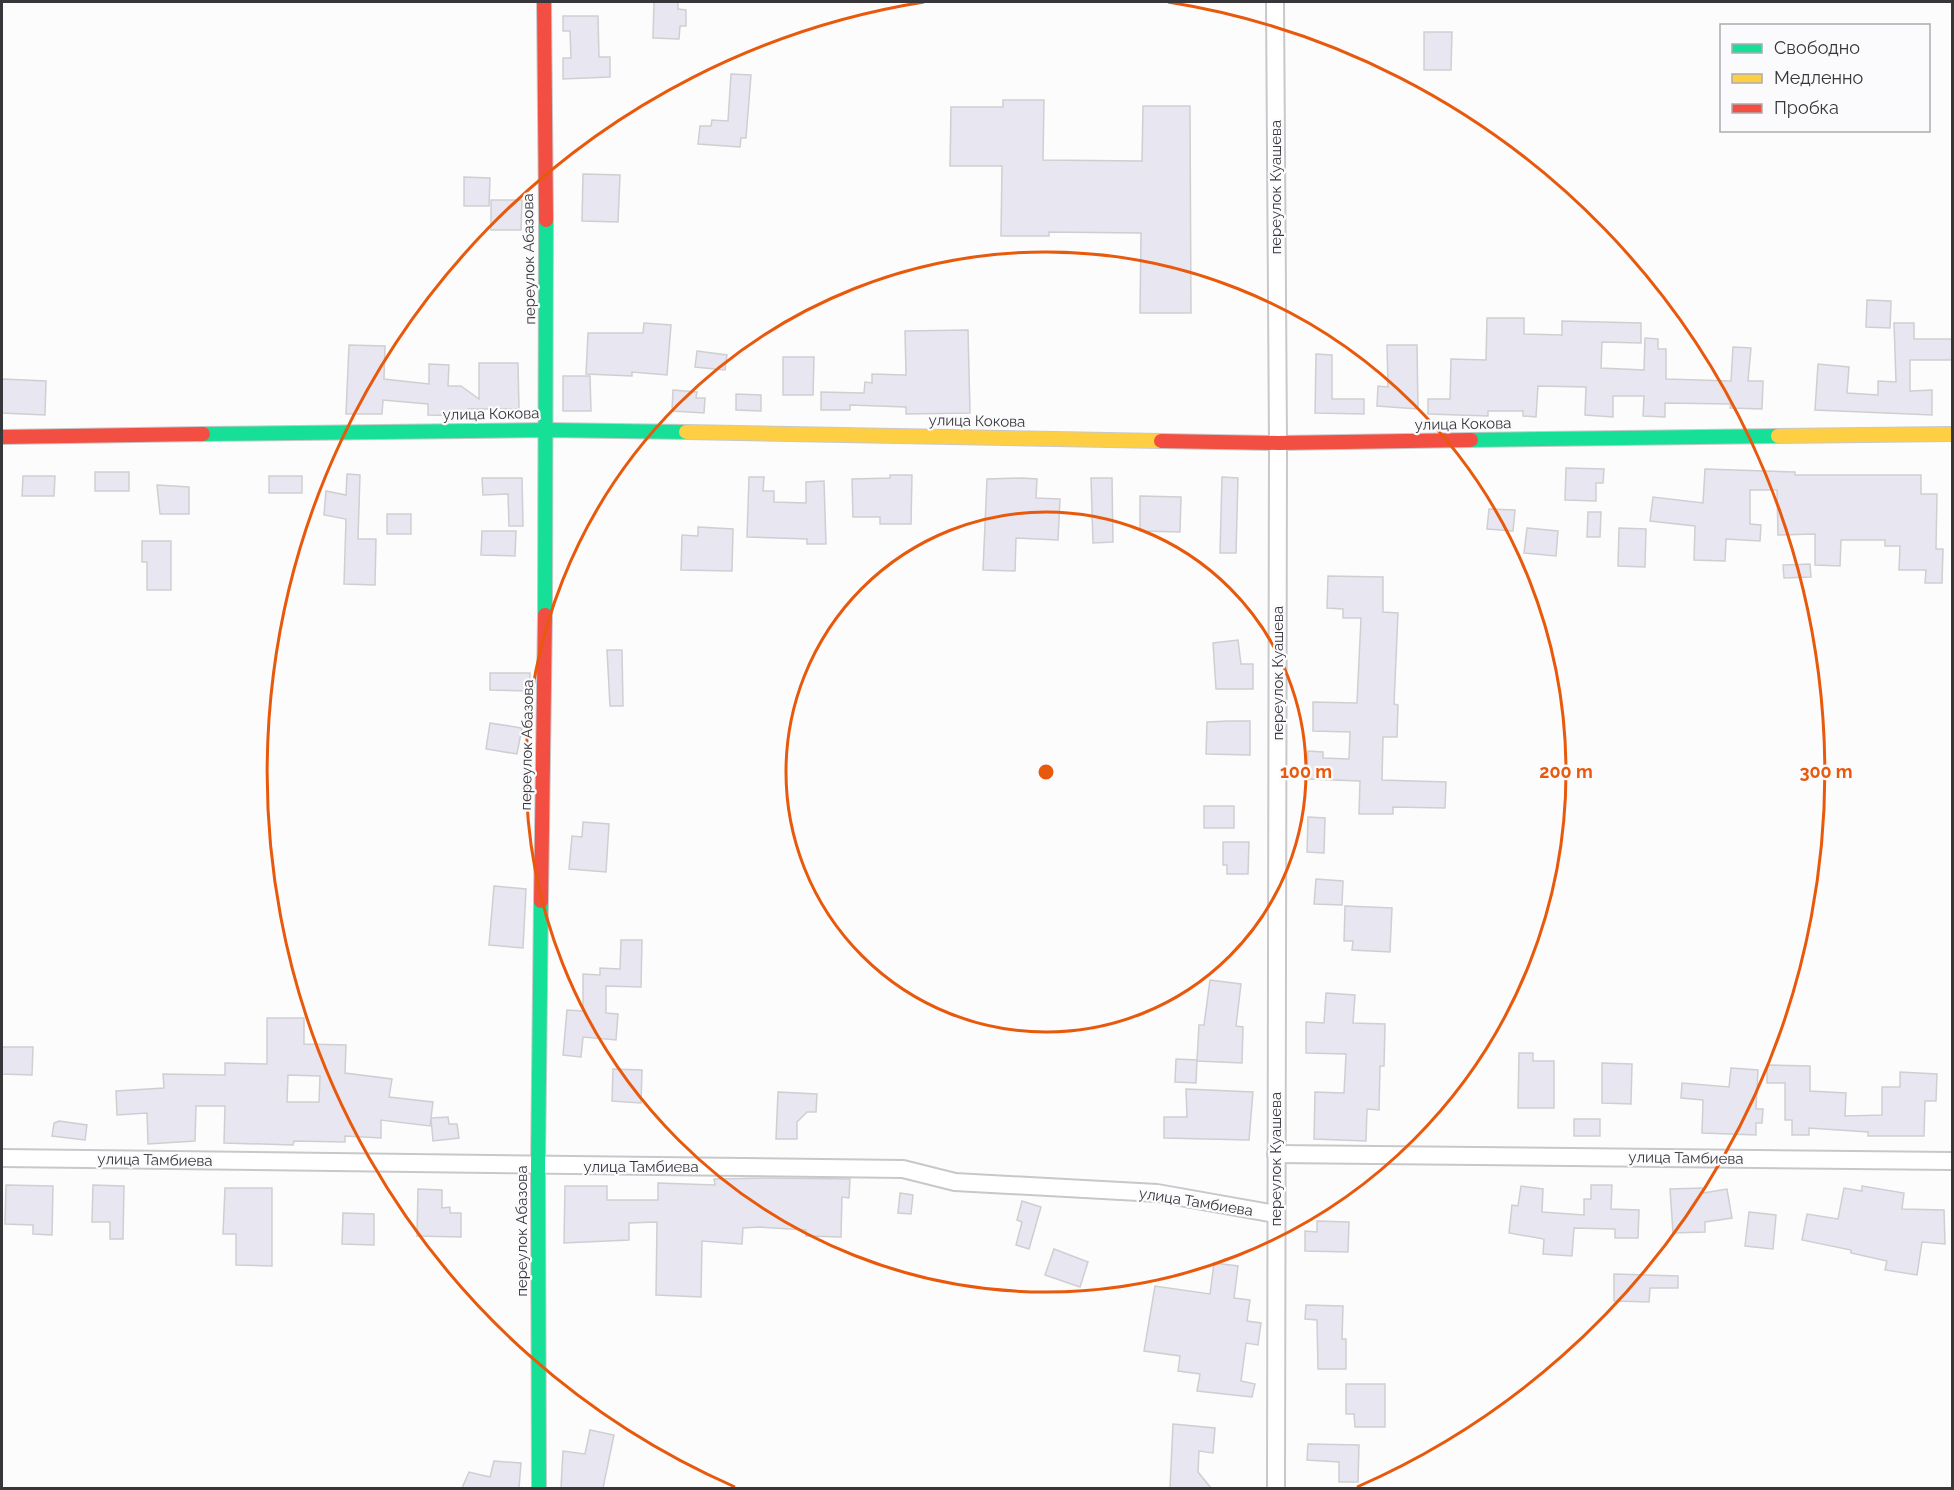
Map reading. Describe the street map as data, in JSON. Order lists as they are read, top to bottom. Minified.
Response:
{"streets":{"street":["переулок Куашева","переулок Абазова","улица Кокова","улица Тамбиева"]},"crossings":[["переулок Куашева","улица Кокова"],["переулок Куашева","улица Тамбиева"],["переулок Абазова","улица Кокова"],["переулок Абазова","улица Тамбиева"]],"legend":["Свободно","Медленно","Пробка"],"rings":["100 m","200 m","300 m"]}
